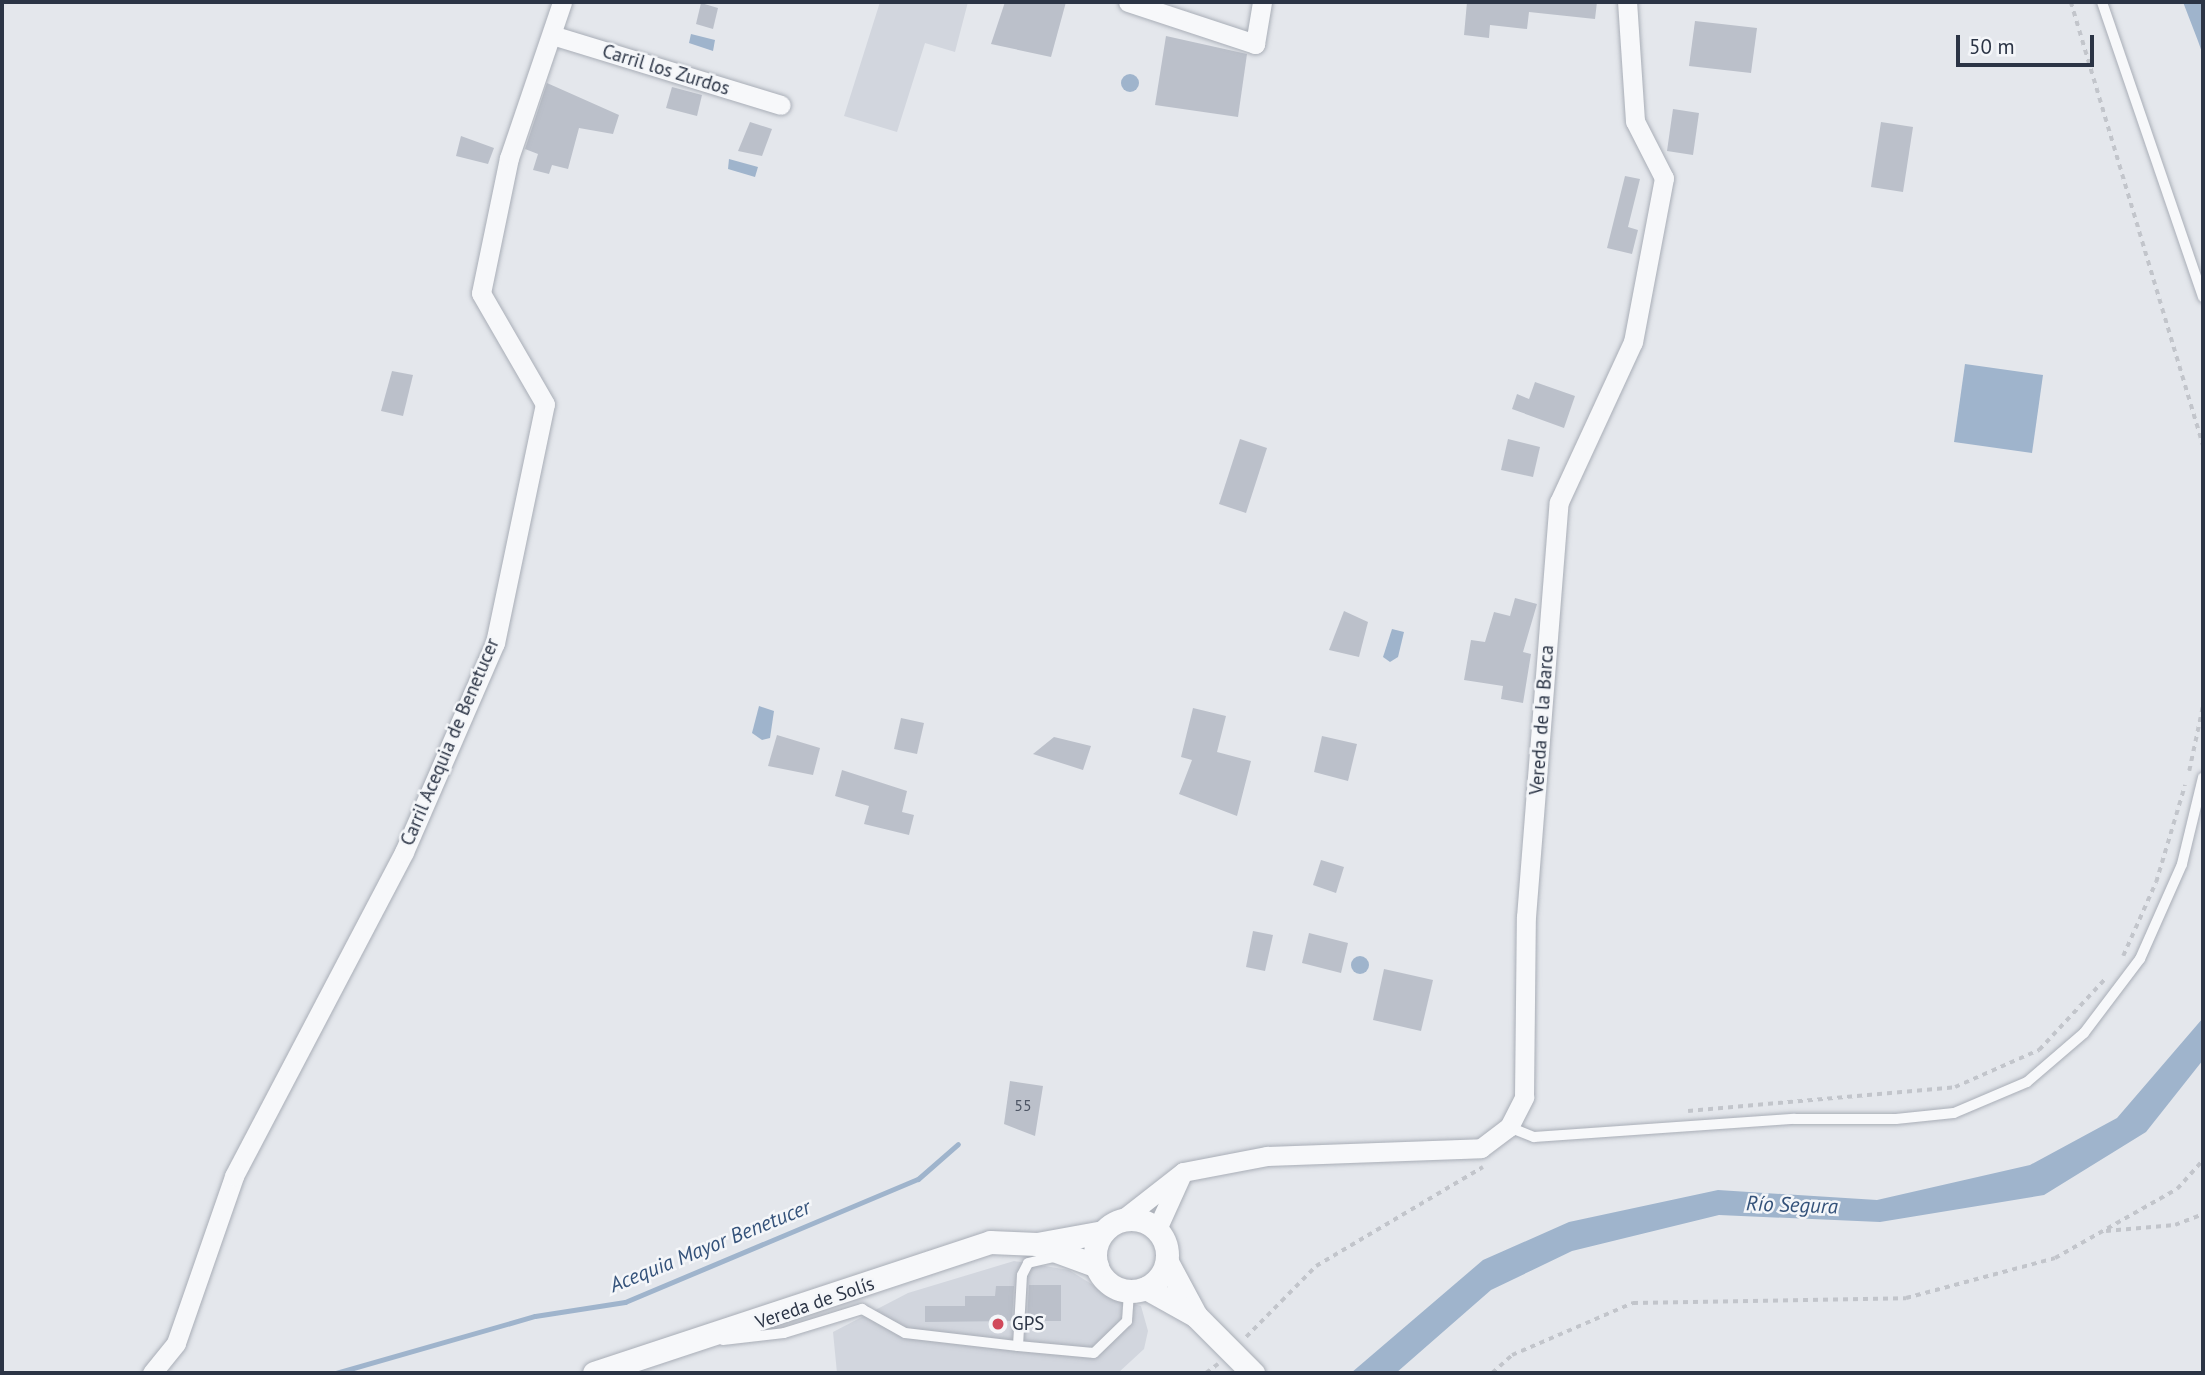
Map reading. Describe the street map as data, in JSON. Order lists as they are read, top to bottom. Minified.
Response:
{"streets":{"street":["Carril los Zurdos","Vereda de la Barca","Carril Acequia de Benetucer","Vereda de Solís"]},"crossings":[["Carril los Zurdos","Carril Acequia de Benetucer"]],"water":["Río Segura","Acequia Mayor Benetucer"],"places":["GPS"],"house_numbers":["55"],"scale_bar":"50 m"}
